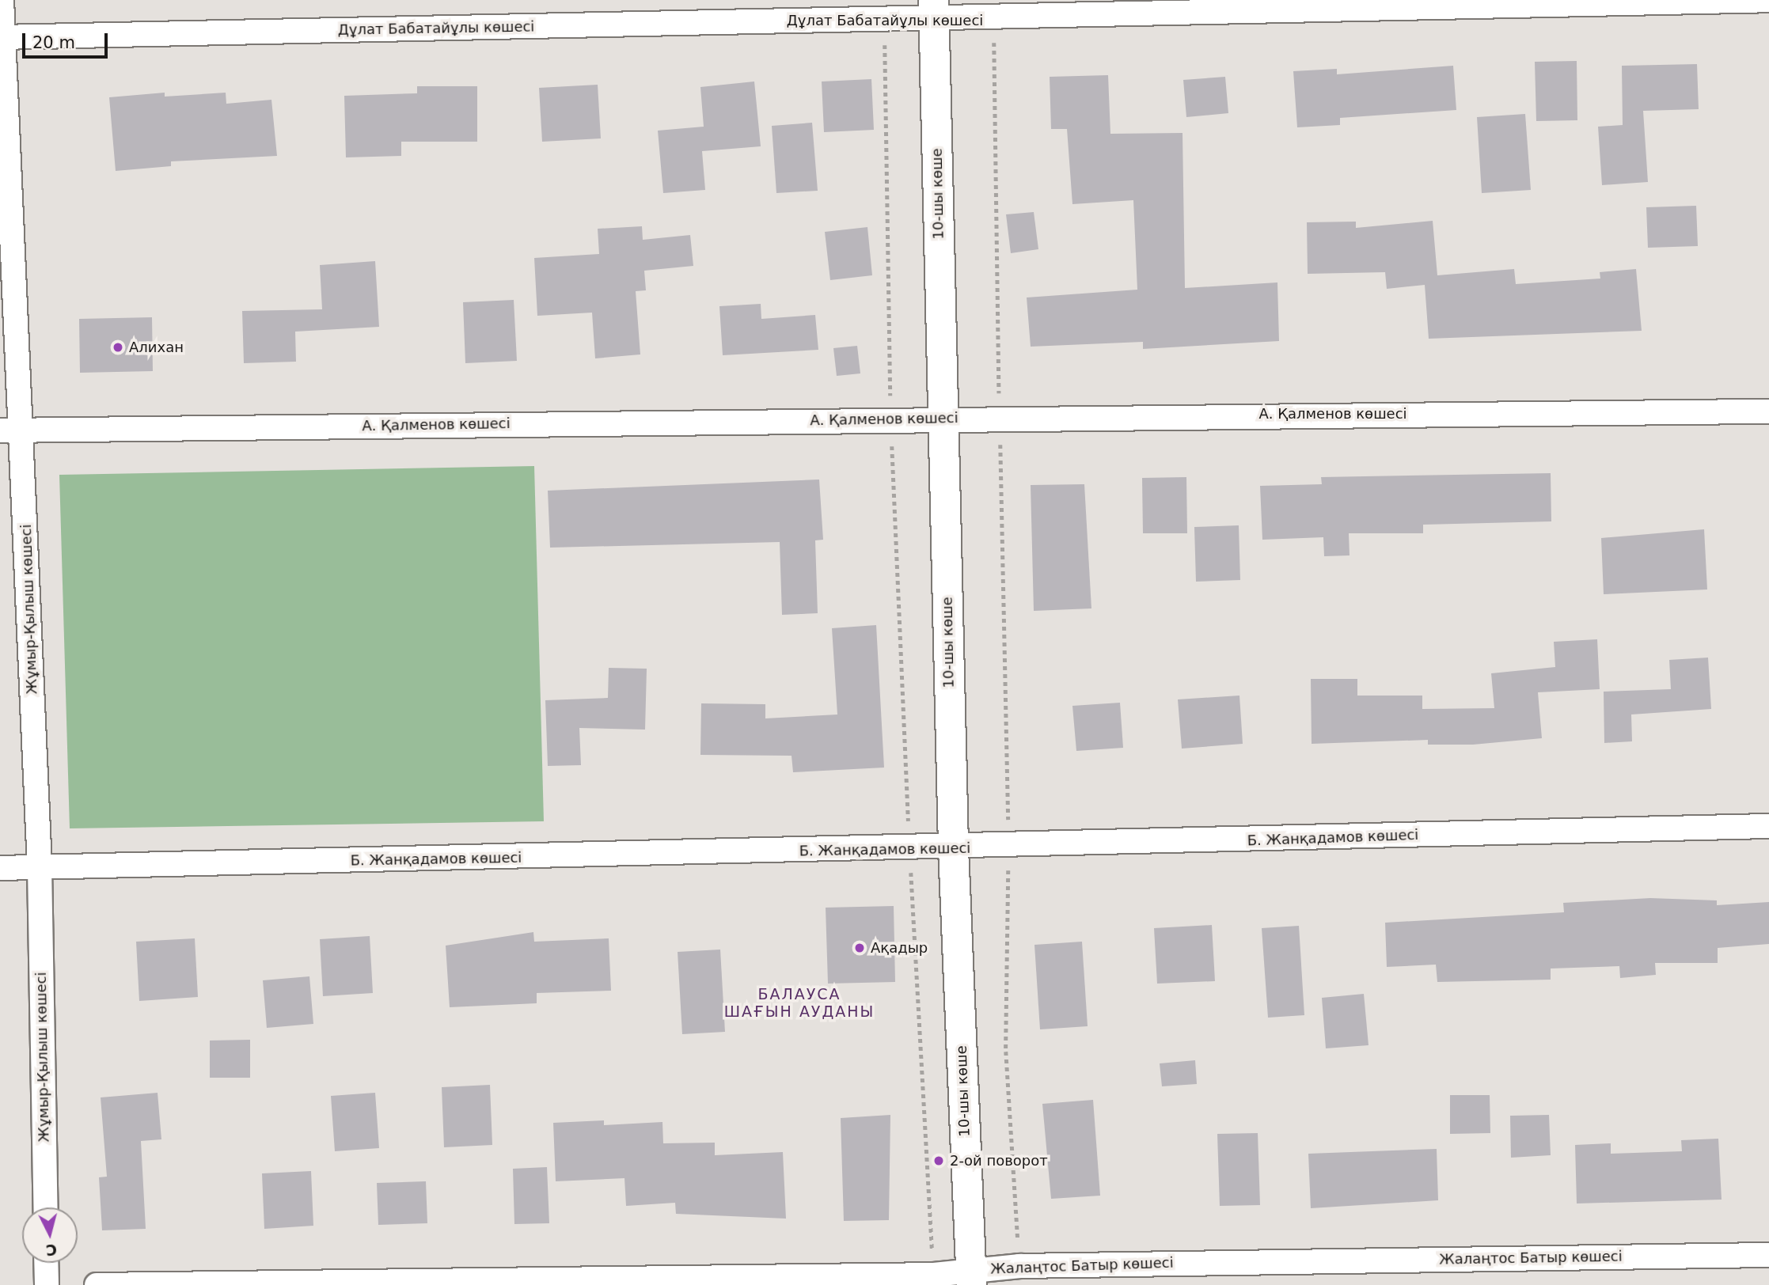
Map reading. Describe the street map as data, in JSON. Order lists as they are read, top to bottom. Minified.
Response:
{"streets":{"street":["Дұлат Бабатайұлы көшесі","10-шы көше","А. Қалменов көшесі","Жұмыр-Қылыш көшесі","Б. Жанқадамов көшесі","Жалаңтос Батыр көшесі"]},"crossings":[["Дұлат Бабатайұлы көшесі","10-шы көше"],["Дұлат Бабатайұлы көшесі","Жұмыр-Қылыш көшесі"],["10-шы көше","А. Қалменов көшесі"],["10-шы көше","Б. Жанқадамов көшесі"],["10-шы көше","Жалаңтос Батыр көшесі"],["А. Қалменов көшесі","Жұмыр-Қылыш көшесі"],["Жұмыр-Қылыш көшесі","Б. Жанқадамов көшесі"]],"districts":["БАЛАУСА ШАҒЫН АУДАНЫ"],"places":["Алихан","Ақадыр","2-ой поворот"],"scale_bar":"20 m","north":"bottom"}
